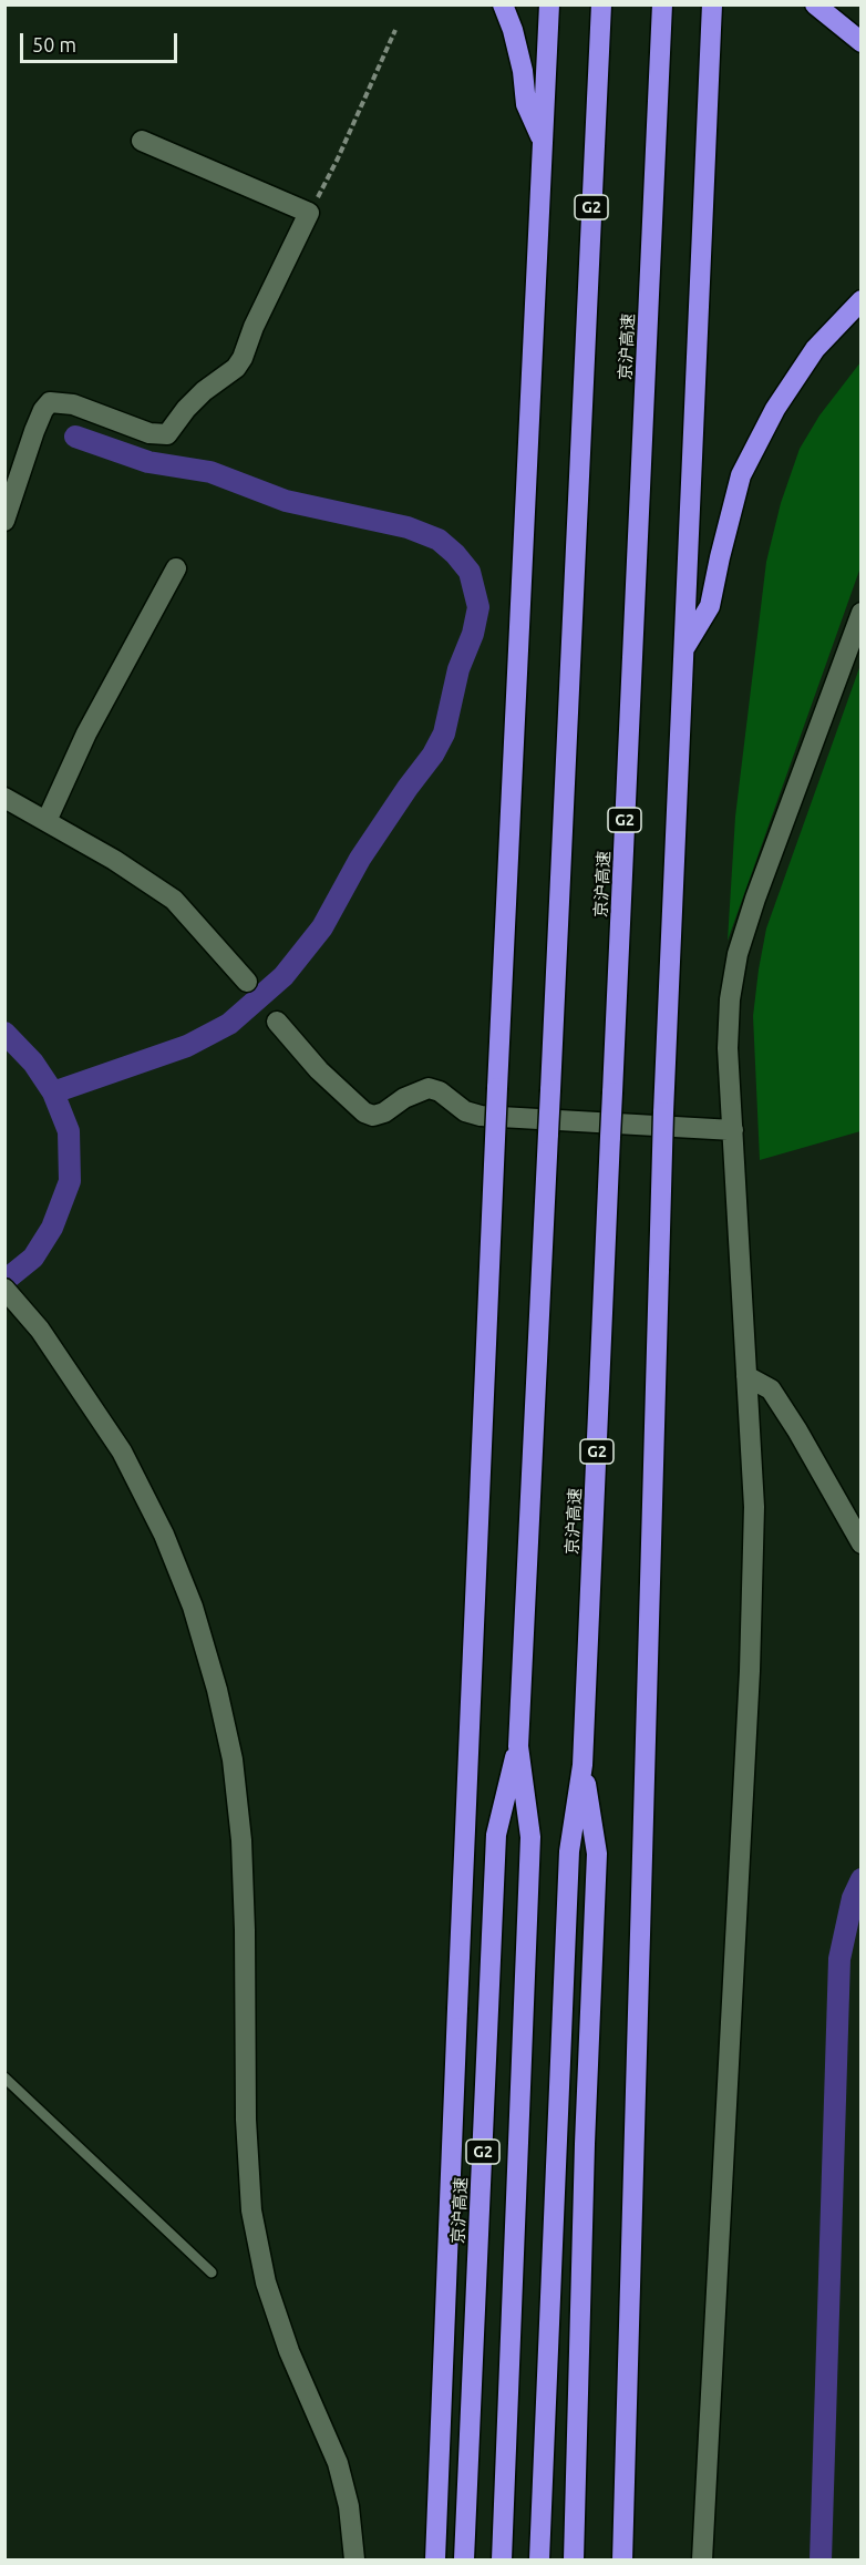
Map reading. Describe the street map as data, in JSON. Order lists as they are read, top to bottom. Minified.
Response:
{"streets":{"highway":["G2","京沪高速"]},"scale_bar":"50 m"}
